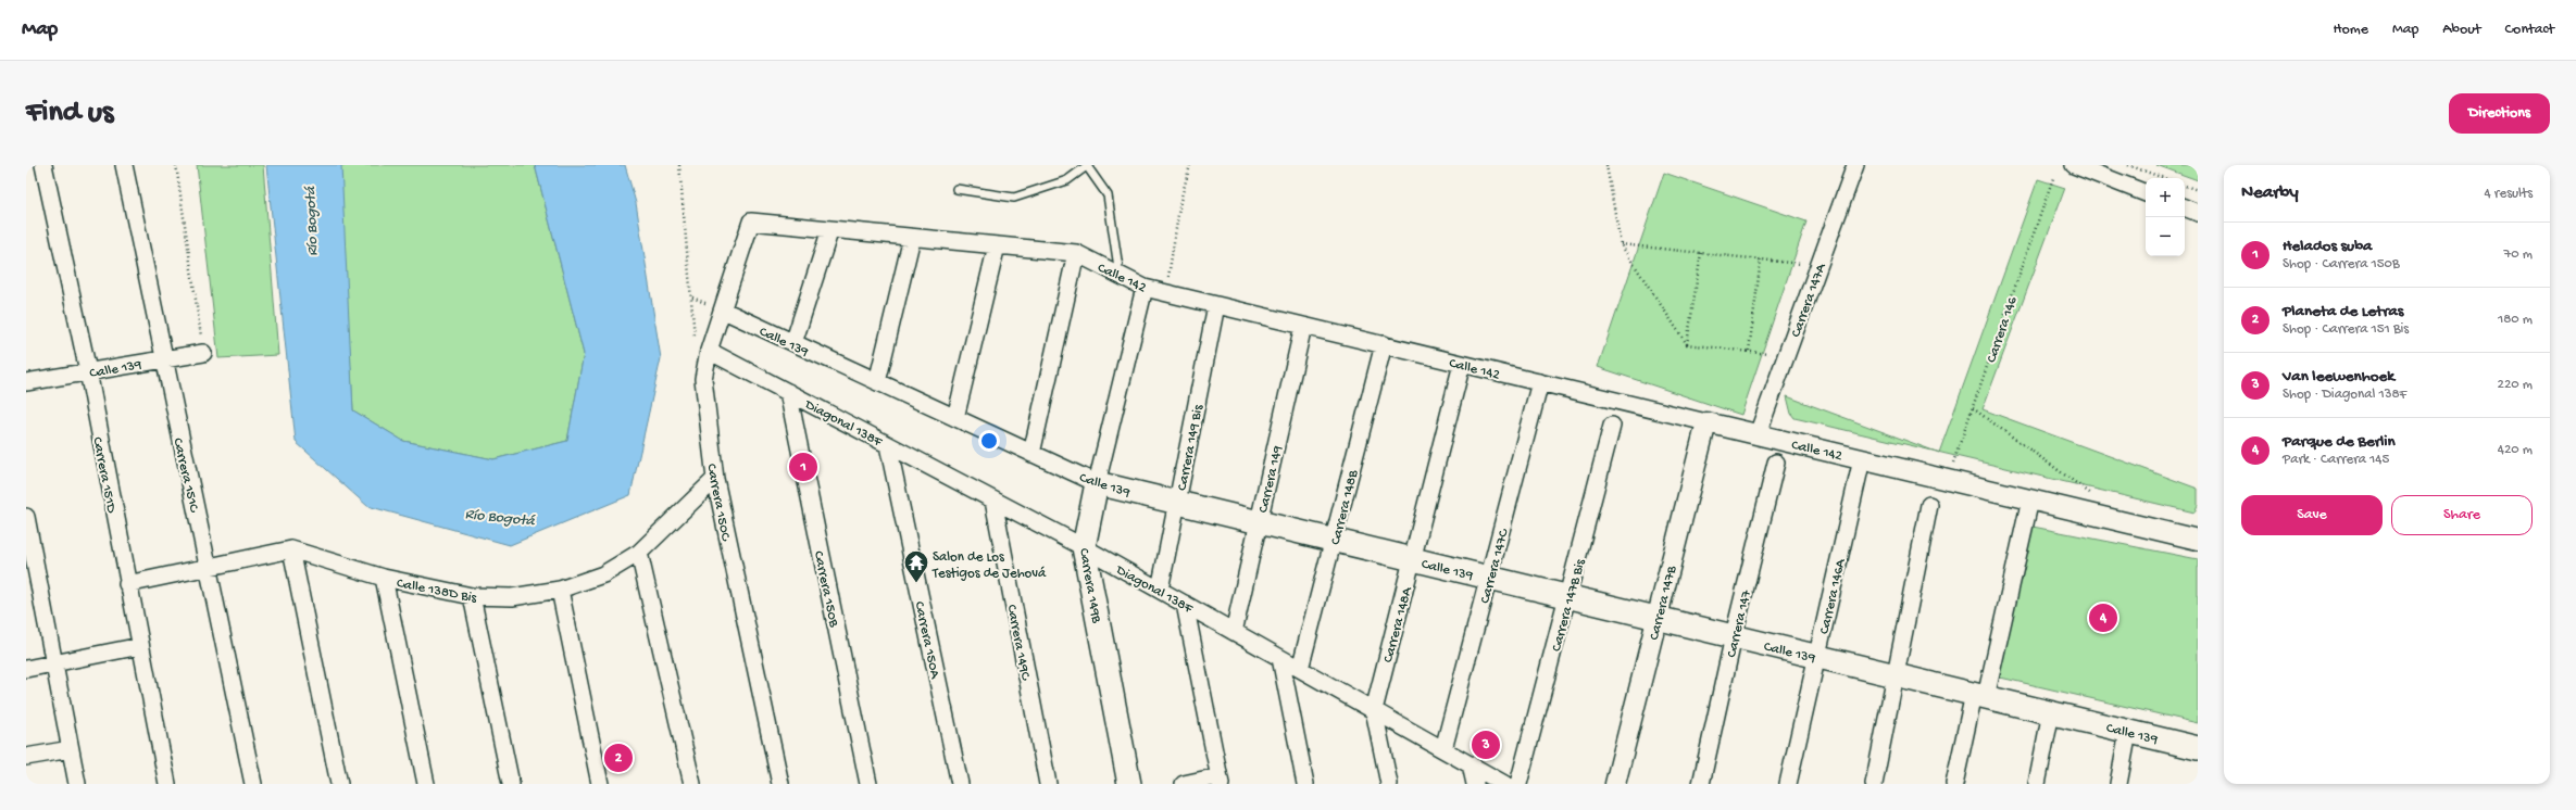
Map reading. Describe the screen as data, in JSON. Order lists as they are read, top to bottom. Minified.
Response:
{"streets":{"main road":["Calle 139","Carrera 149B"],"street":["Calle 142","Carrera 147A","Diagonal 138F","Carrera 149 Bis","Carrera 151D","Carrera 151C","Carrera 149","Carrera 150C","Carrera 148B","Carrera 147C","Calle 138D Bis","Carrera 150B","Carrera 146A","Carrera 147B","Carrera 147B Bis","Carrera 147","Carrera 148A","Carrera 150A","Carrera 149C"],"path":["Carrera 146"]},"crossings":[["Calle 142","Carrera 147A"],["Calle 142","Carrera 146"],["Calle 142","Carrera 149 Bis"],["Calle 142","Carrera 149"],["Calle 142","Carrera 150C"],["Calle 142","Carrera 148B"],["Calle 142","Carrera 147C"],["Calle 142","Carrera 149B"],["Calle 142","Carrera 146A"],["Calle 142","Carrera 147B"],["Calle 142","Carrera 148A"],["Calle 139","Carrera 149 Bis"],["Calle 139","Carrera 151D"],["Calle 139","Carrera 151C"],["Calle 139","Carrera 149"],["Calle 139","Carrera 150C"],["Calle 139","Carrera 148B"],["Calle 139","Carrera 147C"],["Calle 139","Carrera 149B"],["Calle 139","Carrera 146A"],["Calle 139","Carrera 147B"],["Calle 139","Carrera 147B Bis"],["Calle 139","Carrera 147"],["Calle 139","Carrera 148A"],["Diagonal 138F","Carrera 149 Bis"],["Diagonal 138F","Carrera 149"],["Diagonal 138F","Carrera 150C"],["Diagonal 138F","Carrera 148B"],["Diagonal 138F","Carrera 147C"],["Diagonal 138F","Carrera 149B"],["Diagonal 138F","Carrera 150B"],["Diagonal 138F","Carrera 148A"],["Diagonal 138F","Carrera 150A"],["Diagonal 138F","Carrera 149C"],["Carrera 151D","Calle 138D Bis"],["Carrera 151C","Calle 138D Bis"],["Carrera 150C","Calle 138D Bis"]],"water":["Río Bogotá"],"places":{"temple":["Salon de Los Testigos de Jehová"]},"page":{"header":"Map","nav":["Home","Map","About","Contact"],"buttons":["Directions",["Save","Share"]],"title":"Find us","heading":["Nearby","4 results"],"map_buttons":["+","−"],"list":[{"mark":"1","name":"Helados suba","note":"Shop · Carrera 150B","value":"70 m"},{"mark":"2","name":"Planeta de Letras","note":"Shop · Carrera 151 Bis","value":"180 m"},{"mark":"3","name":"Van leewenhoek","note":"Shop · Diagonal 138F","value":"220 m"},{"mark":"4","name":"Parque de Berlin","note":"Park · Carrera 145","value":"420 m"}],"pins":["1","4","3","2"]}}
